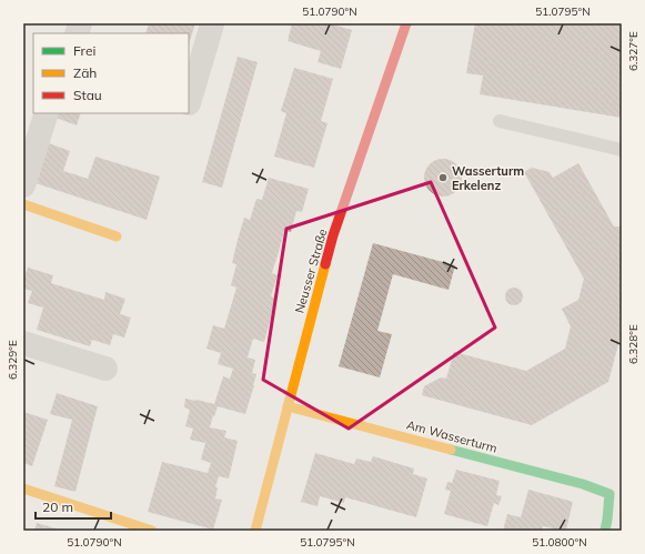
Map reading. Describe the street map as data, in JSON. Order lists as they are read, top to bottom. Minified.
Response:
{"streets":{"street":["Neusser Straße","Am Wasserturm"]},"crossings":[["Neusser Straße","Am Wasserturm"]],"places":["Wasserturm Erkelenz"],"legend":["Frei","Zäh","Stau"],"scale_bar":"20 m","coordinates":["51.0790°N","51.0795°N","6.327°E","6.328°E","6.329°E","51.0800°N"]}
